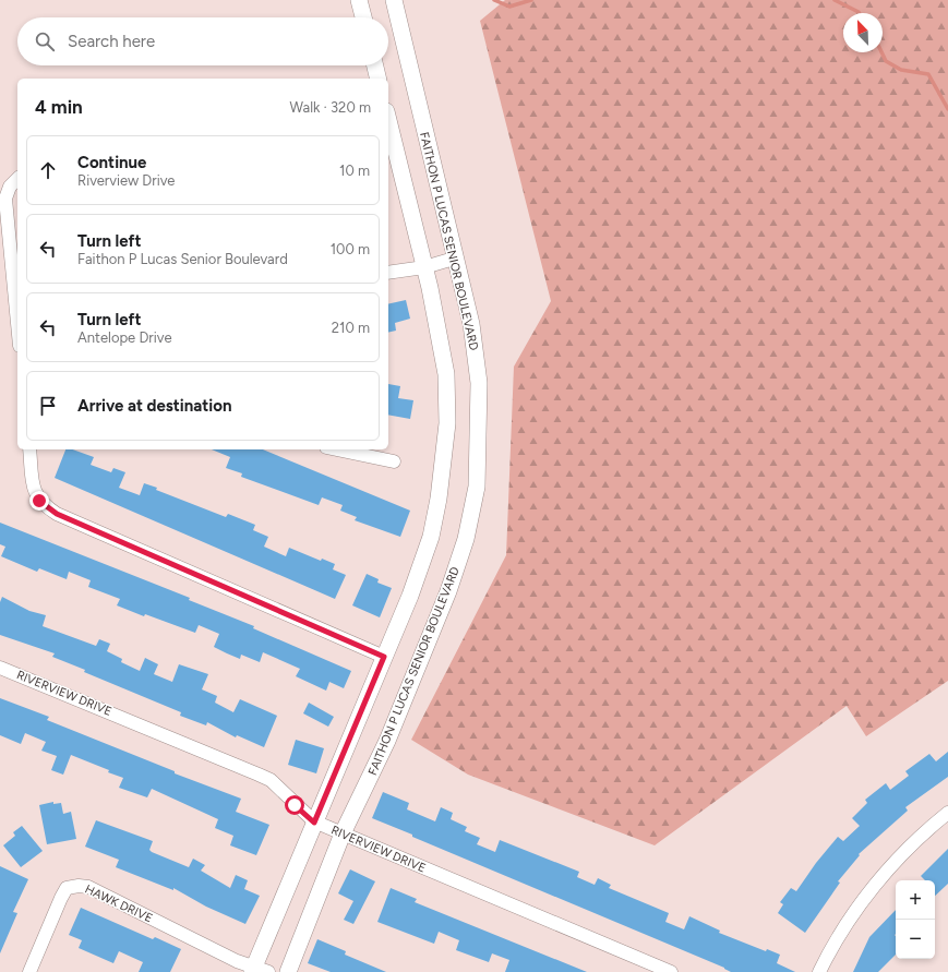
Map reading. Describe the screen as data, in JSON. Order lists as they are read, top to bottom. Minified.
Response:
{"streets":{"main road":["FAITHON P LUCAS SENIOR BOULEVARD"],"street":["RIVERVIEW DRIVE","HAWK DRIVE"]},"crossings":[["FAITHON P LUCAS SENIOR BOULEVARD","RIVERVIEW DRIVE"]],"north":"top left","page":{"search":"Search here","heading":["4 min","Walk · 320 m"],"list":[["Continue","Riverview Drive","10 m"],["Turn left","Faithon P Lucas Senior Boulevard","100 m"],["Turn left","Antelope Drive","210 m"],"Arrive at destination"],"map_buttons":["+","−"]}}
